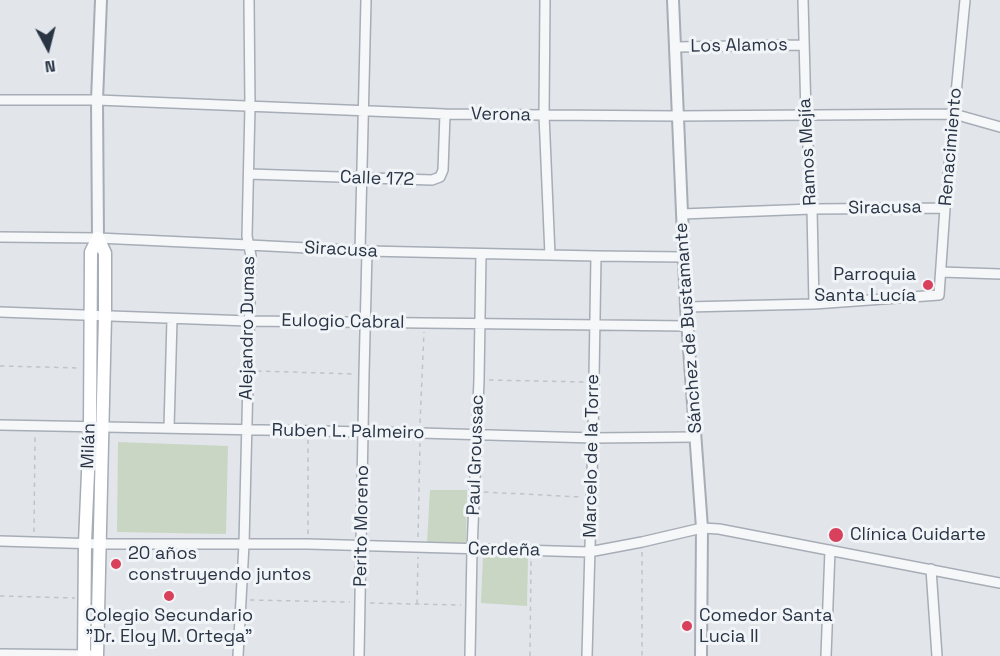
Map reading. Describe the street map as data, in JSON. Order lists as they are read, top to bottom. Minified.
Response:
{"streets":{"main road":["Milán"],"street":["Los Alamos","Verona","Renacimiento","Ramos Mejía","Calle 172","Siracusa","Eulogio Cabral","Alejandro Dumas","Sánchez de Bustamante","Ruben L. Palmeiro","Paul Groussac","Marcelo de la Torre","Perito Moreno","Cerdeña"]},"crossings":[["Los Alamos","Ramos Mejía"],["Los Alamos","Sánchez de Bustamante"],["Verona","Renacimiento"],["Verona","Ramos Mejía"],["Verona","Calle 172"],["Verona","Alejandro Dumas"],["Verona","Sánchez de Bustamante"],["Verona","Milán"],["Verona","Perito Moreno"],["Renacimiento","Ramos Mejía"],["Renacimiento","Siracusa"],["Ramos Mejía","Siracusa"],["Calle 172","Alejandro Dumas"],["Calle 172","Perito Moreno"],["Siracusa","Alejandro Dumas"],["Siracusa","Sánchez de Bustamante"],["Siracusa","Milán"],["Siracusa","Paul Groussac"],["Siracusa","Marcelo de la Torre"],["Siracusa","Perito Moreno"],["Eulogio Cabral","Alejandro Dumas"],["Eulogio Cabral","Sánchez de Bustamante"],["Eulogio Cabral","Milán"],["Eulogio Cabral","Paul Groussac"],["Eulogio Cabral","Marcelo de la Torre"],["Eulogio Cabral","Perito Moreno"],["Alejandro Dumas","Ruben L. Palmeiro"],["Alejandro Dumas","Cerdeña"],["Sánchez de Bustamante","Ruben L. Palmeiro"],["Sánchez de Bustamante","Cerdeña"],["Ruben L. Palmeiro","Milán"],["Ruben L. Palmeiro","Paul Groussac"],["Ruben L. Palmeiro","Marcelo de la Torre"],["Ruben L. Palmeiro","Perito Moreno"],["Milán","Cerdeña"],["Paul Groussac","Cerdeña"],["Marcelo de la Torre","Cerdeña"],["Perito Moreno","Cerdeña"]],"places":["Parroquia Santa Lucía","Clínica Cuidarte","20 años construyendo juntos","Colegio Secundario \"Dr. Eloy M. Ortega\"","Comedor Santa Lucia II"],"north":"bottom"}
